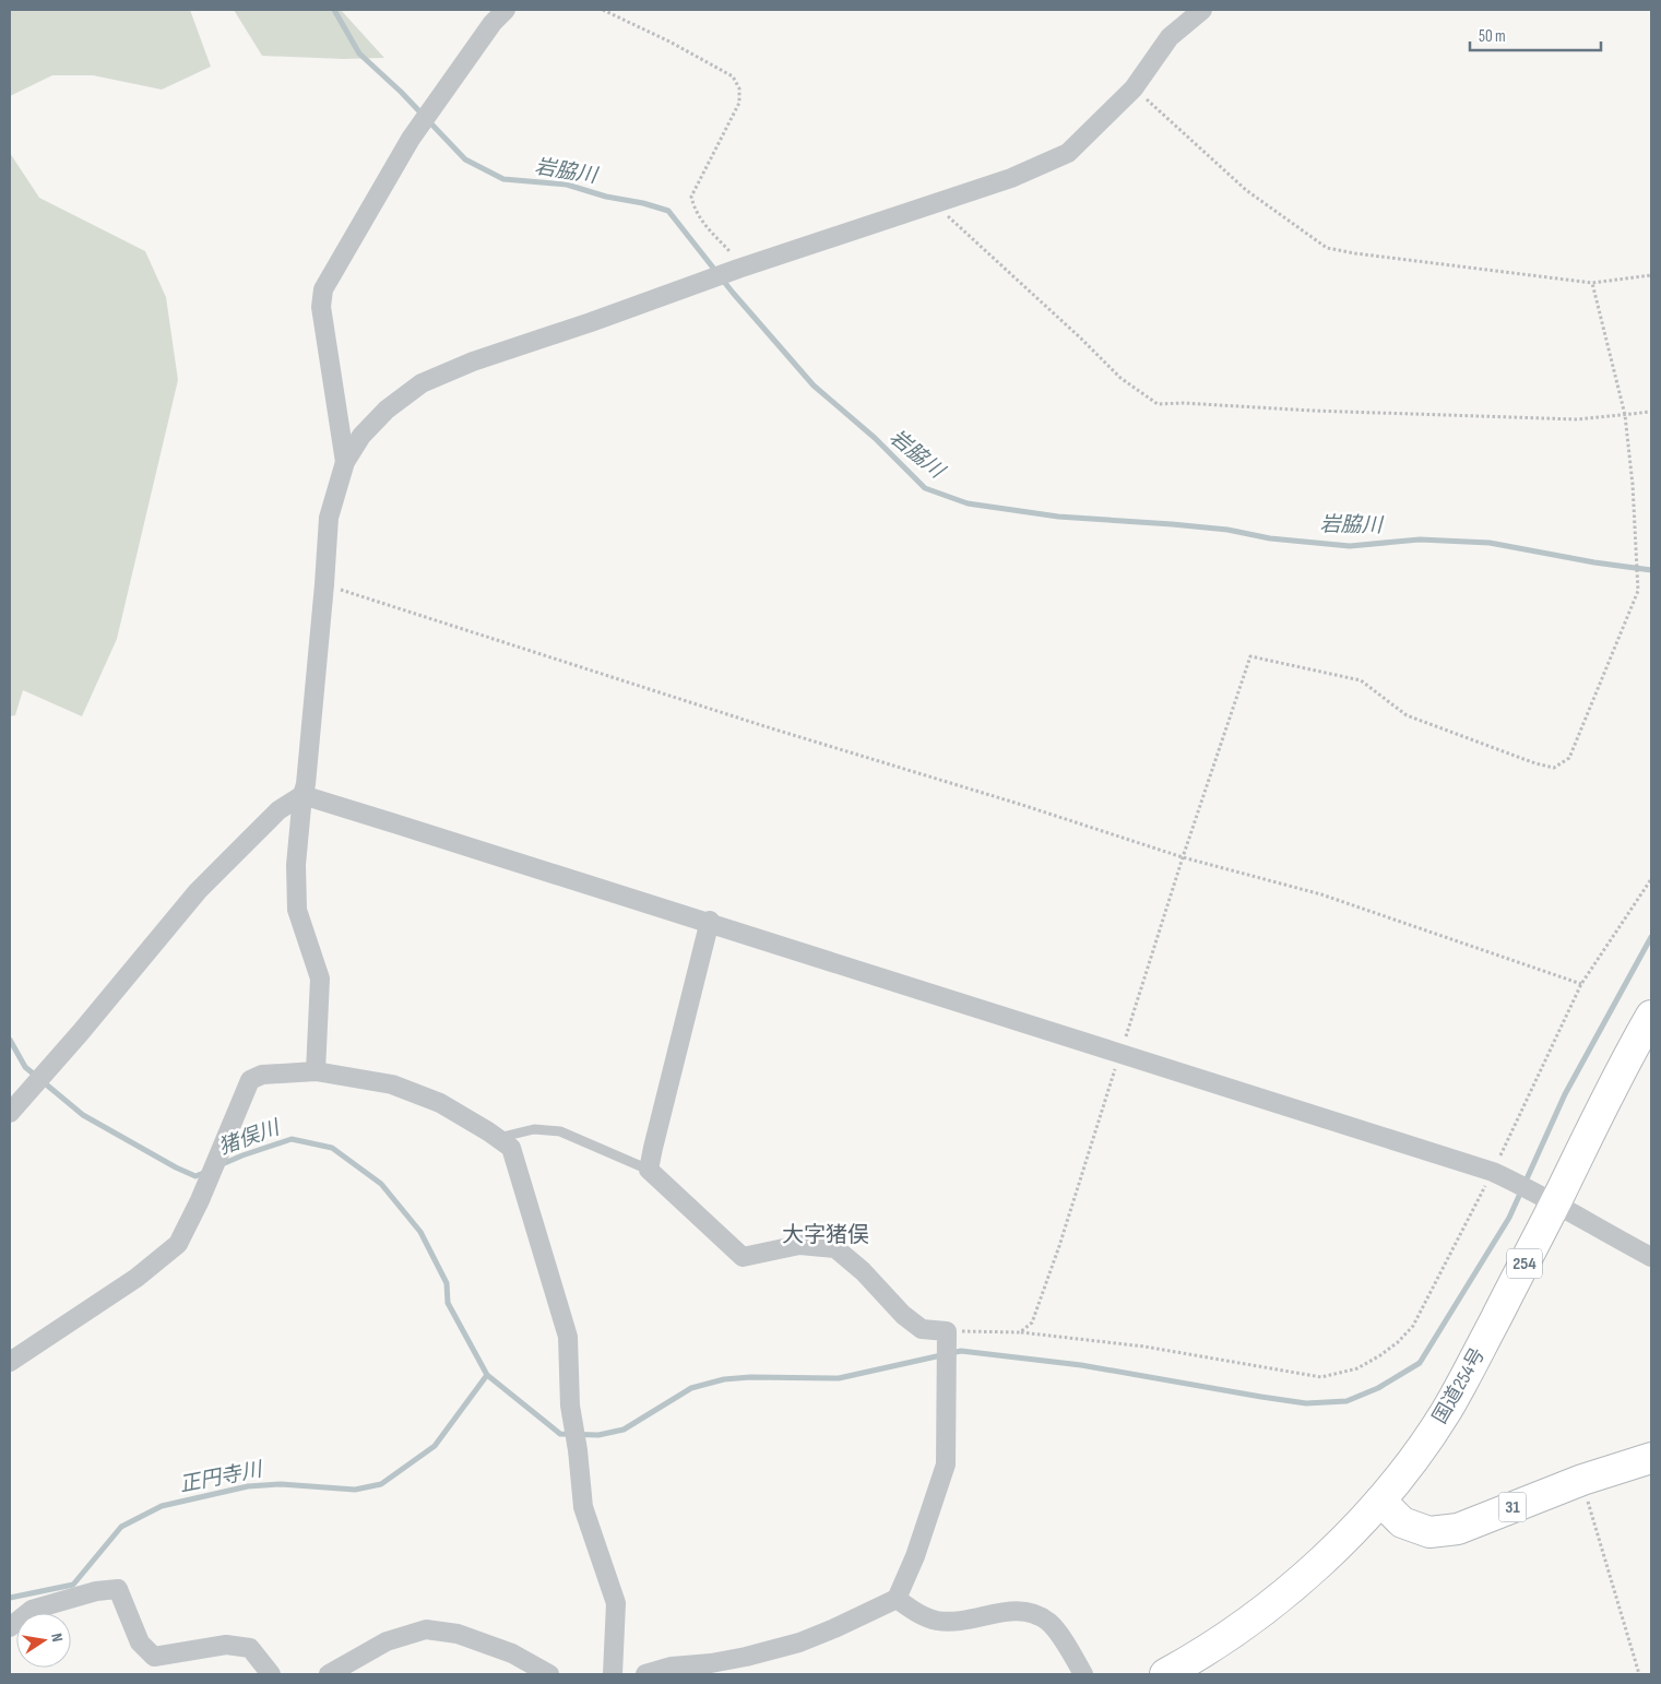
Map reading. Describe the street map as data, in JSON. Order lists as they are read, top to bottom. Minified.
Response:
{"streets":{"main road":["254","国道254号","31"]},"crossings":[["国道254号","31"]],"districts":["大字猪俣"],"water":["岩脇川","猪俣川","正円寺川"],"scale_bar":"50 m","north":"right"}
